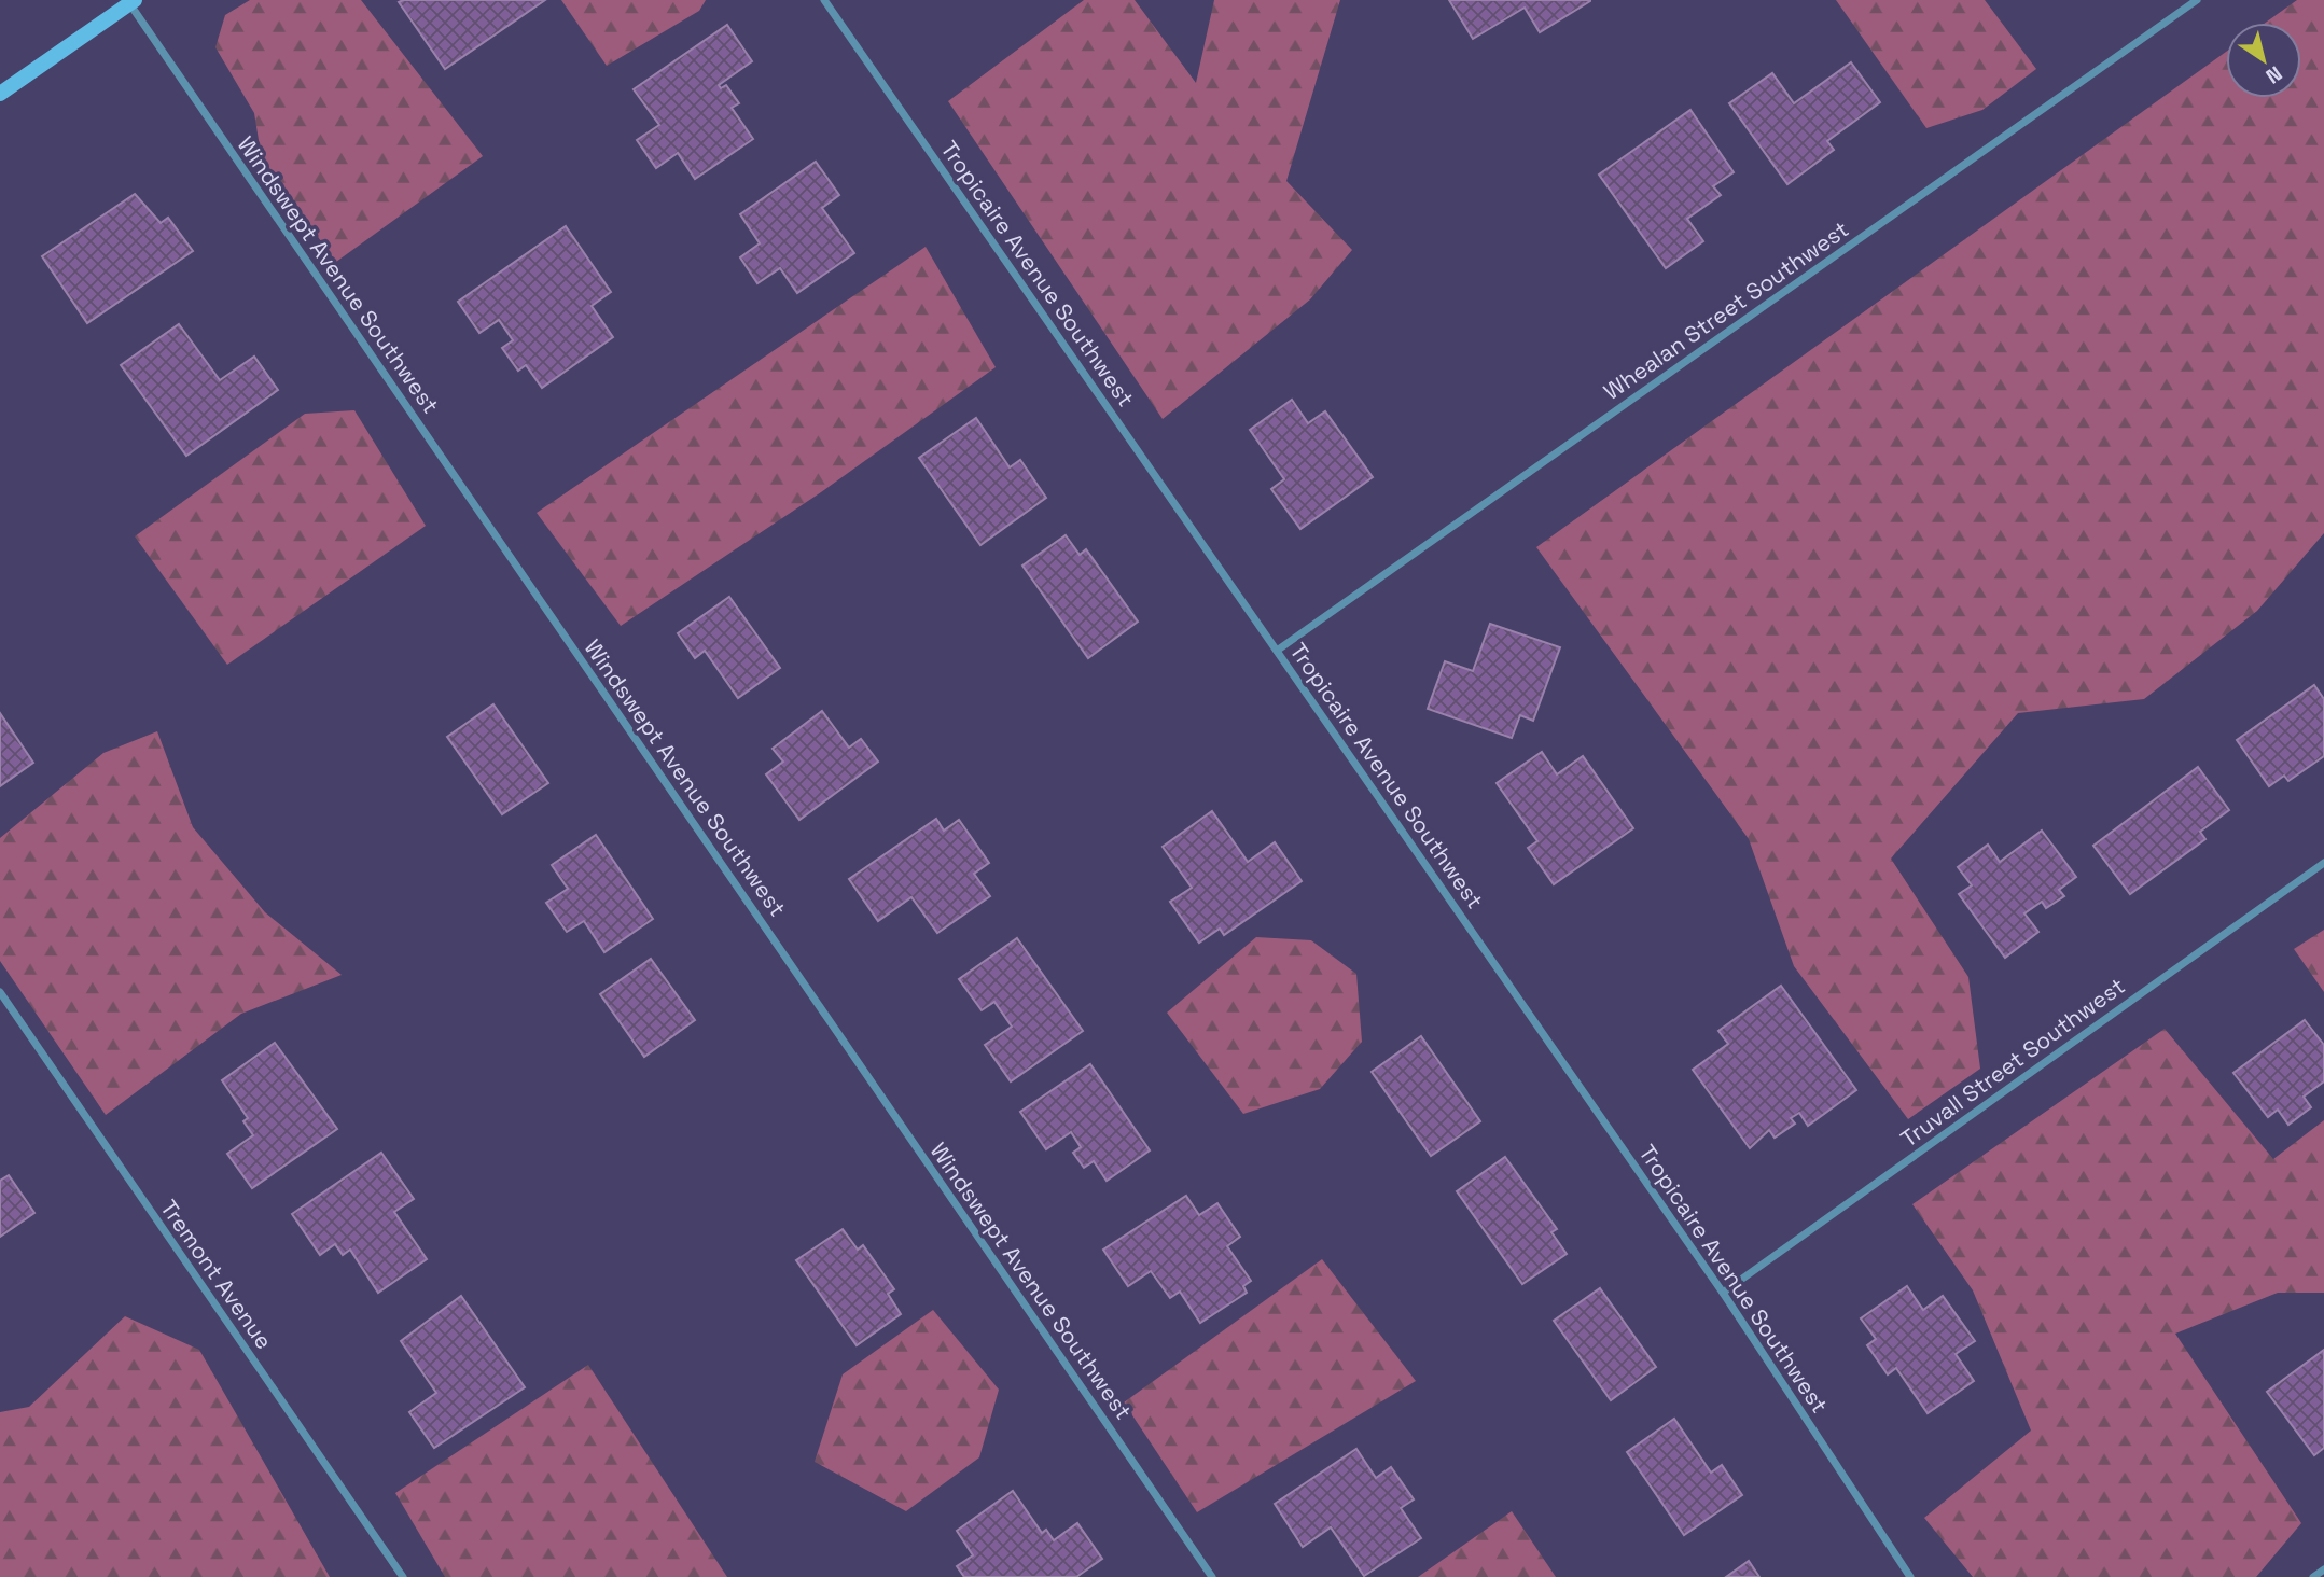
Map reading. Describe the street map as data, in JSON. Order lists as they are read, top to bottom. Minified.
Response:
{"streets":{"street":["Tropicaire Avenue Southwest","Windswept Avenue Southwest","Whealan Street Southwest","Truvall Street Southwest","Tremont Avenue"]},"crossings":[["Tropicaire Avenue Southwest","Whealan Street Southwest"],["Tropicaire Avenue Southwest","Truvall Street Southwest"]],"north":"bottom right"}
